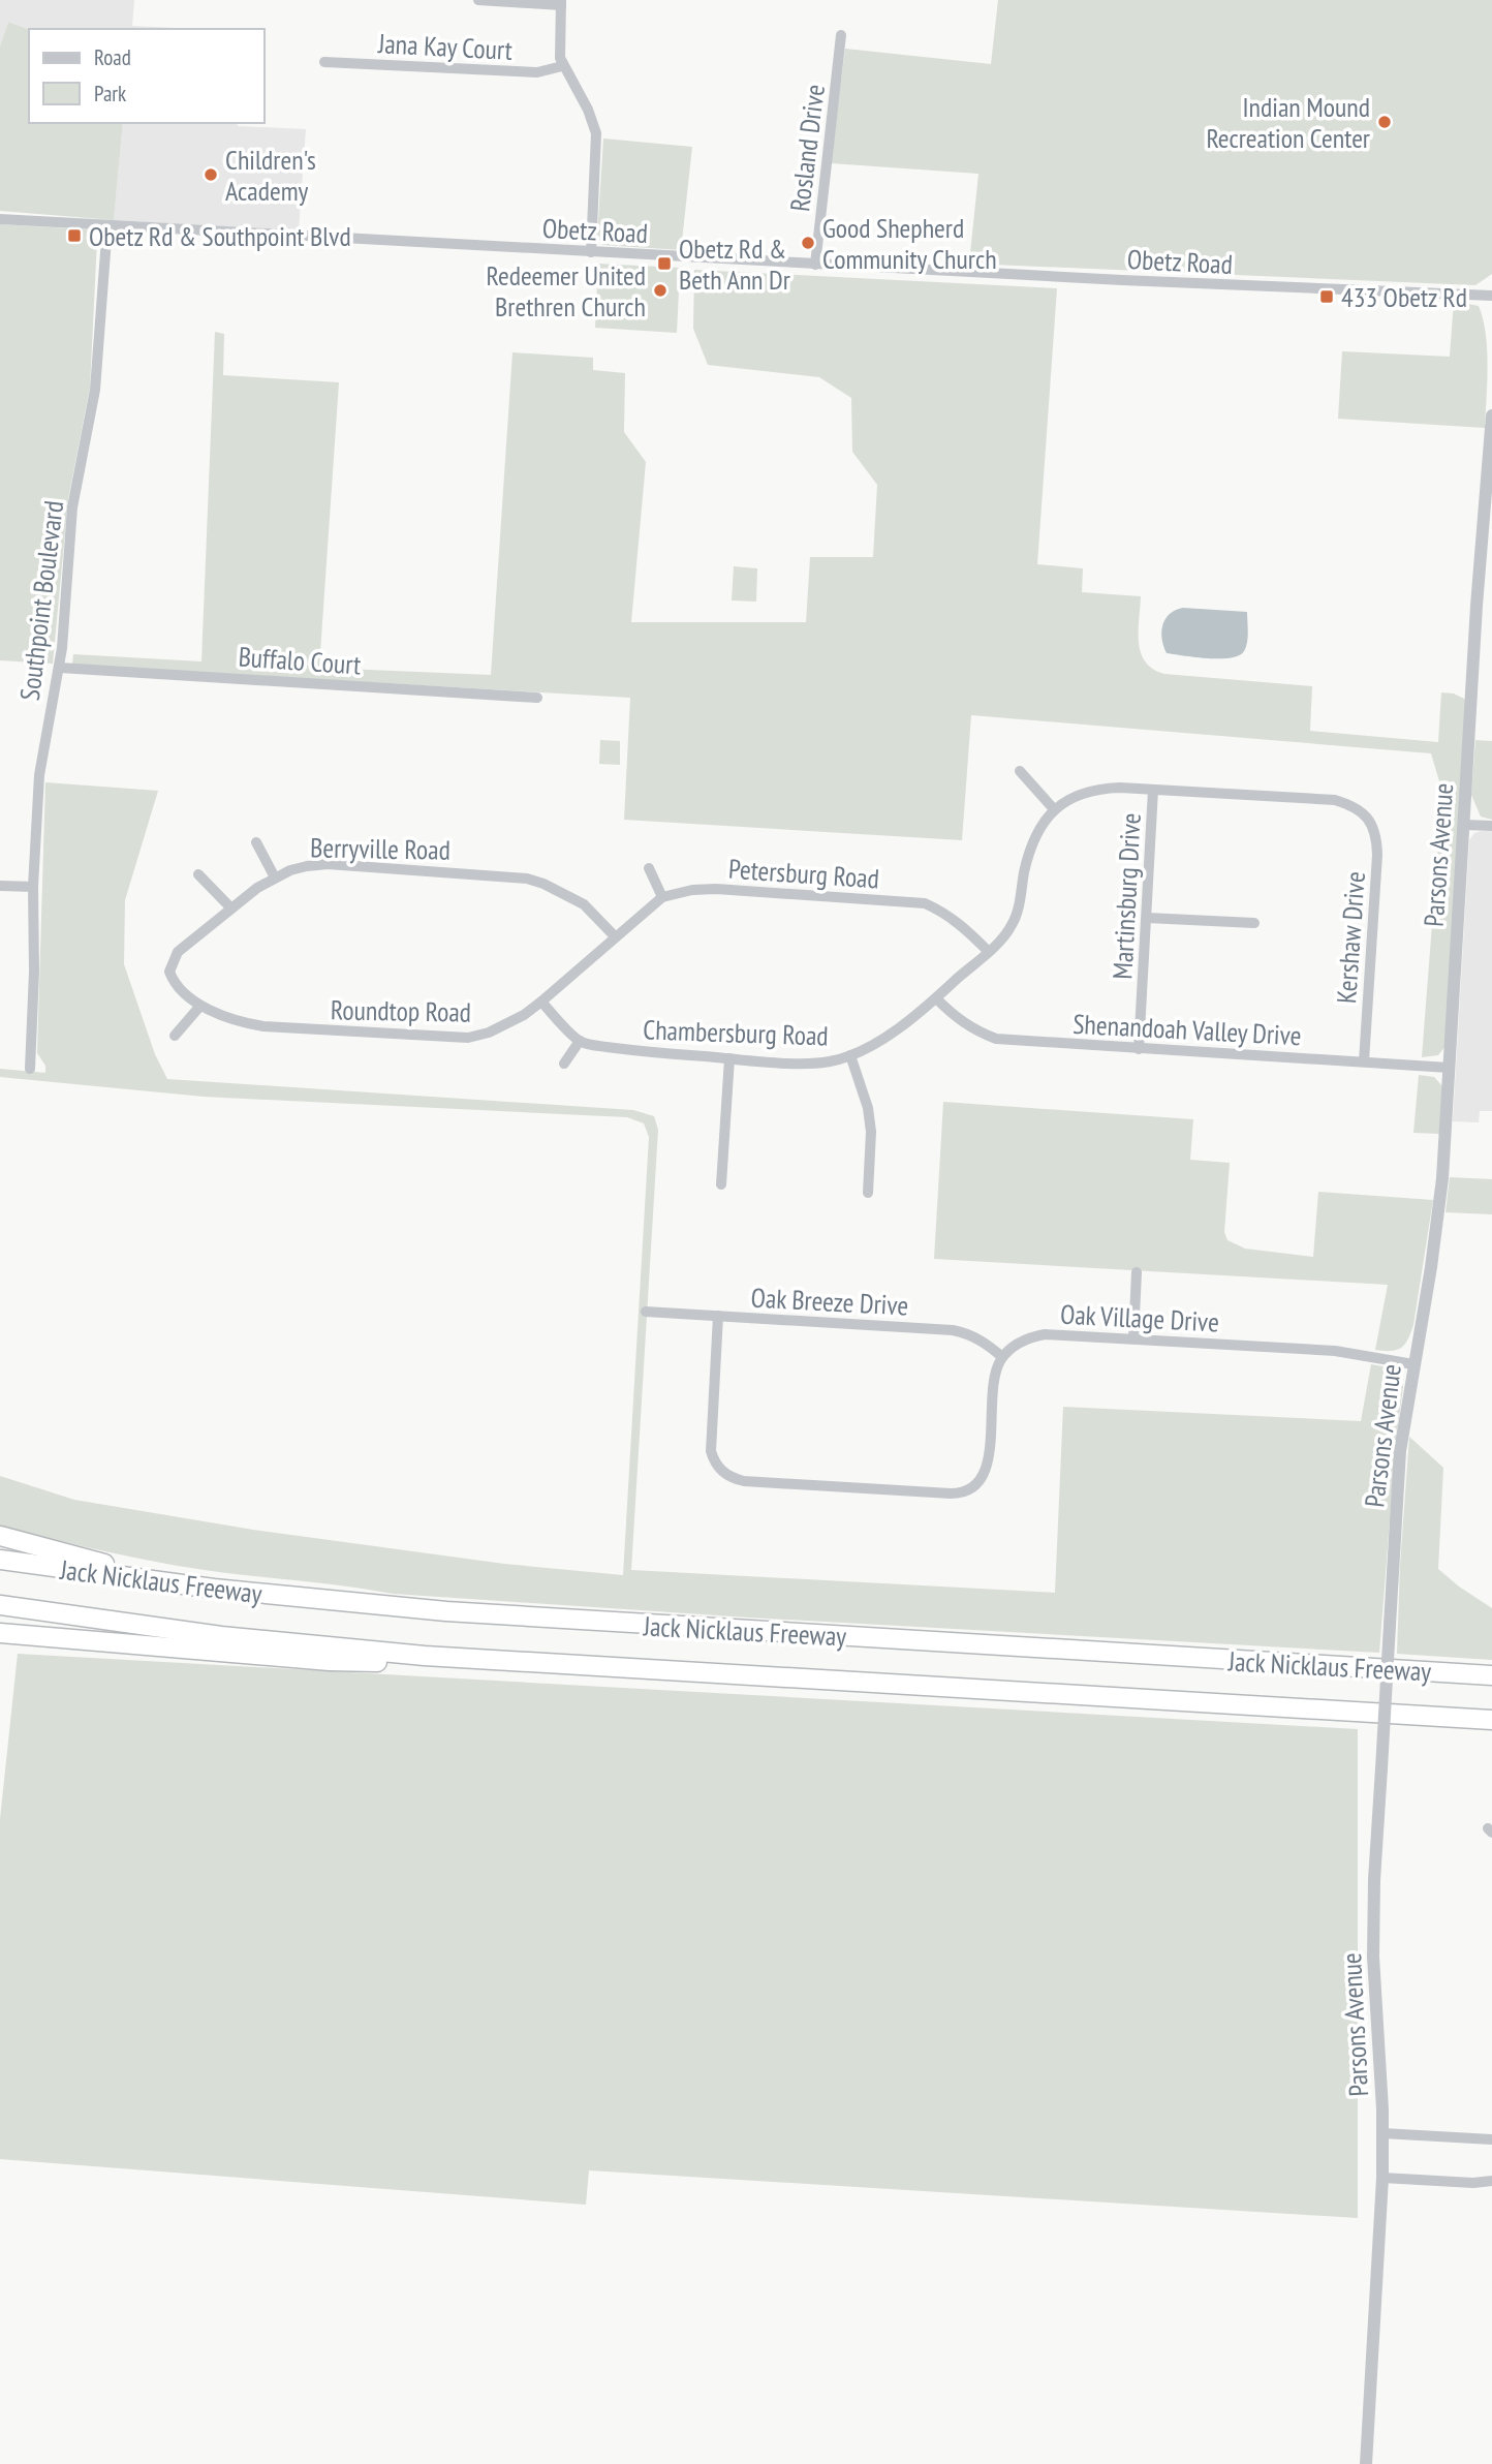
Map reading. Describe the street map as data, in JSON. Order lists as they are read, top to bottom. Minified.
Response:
{"streets":{"highway":["Jack Nicklaus Freeway"],"street":["Jana Kay Court","Rosland Drive","Obetz Road","Southpoint Boulevard","Buffalo Court","Berryville Road","Parsons Avenue","Petersburg Road","Martinsburg Drive","Kershaw Drive","Roundtop Road","Shenandoah Valley Drive","Chambersburg Road","Oak Breeze Drive","Oak Village Drive"]},"crossings":[["Rosland Drive","Obetz Road"],["Obetz Road","Southpoint Boulevard"],["Southpoint Boulevard","Buffalo Court"],["Berryville Road","Petersburg Road"],["Berryville Road","Roundtop Road"],["Parsons Avenue","Shenandoah Valley Drive"],["Parsons Avenue","Oak Village Drive"],["Petersburg Road","Roundtop Road"],["Petersburg Road","Chambersburg Road"],["Martinsburg Drive","Shenandoah Valley Drive"],["Martinsburg Drive","Chambersburg Road"],["Kershaw Drive","Shenandoah Valley Drive"],["Kershaw Drive","Chambersburg Road"],["Shenandoah Valley Drive","Chambersburg Road"],["Oak Breeze Drive","Oak Village Drive"]],"places":{"other":["Indian Mound Recreation Center","Children's Academy","Good Shepherd Community Church","Redeemer United Brethren Church"],"transit":["Obetz Rd & Southpoint Blvd","Obetz Rd & Beth Ann Dr","433 Obetz Rd"]},"legend":["Road","Park"]}
